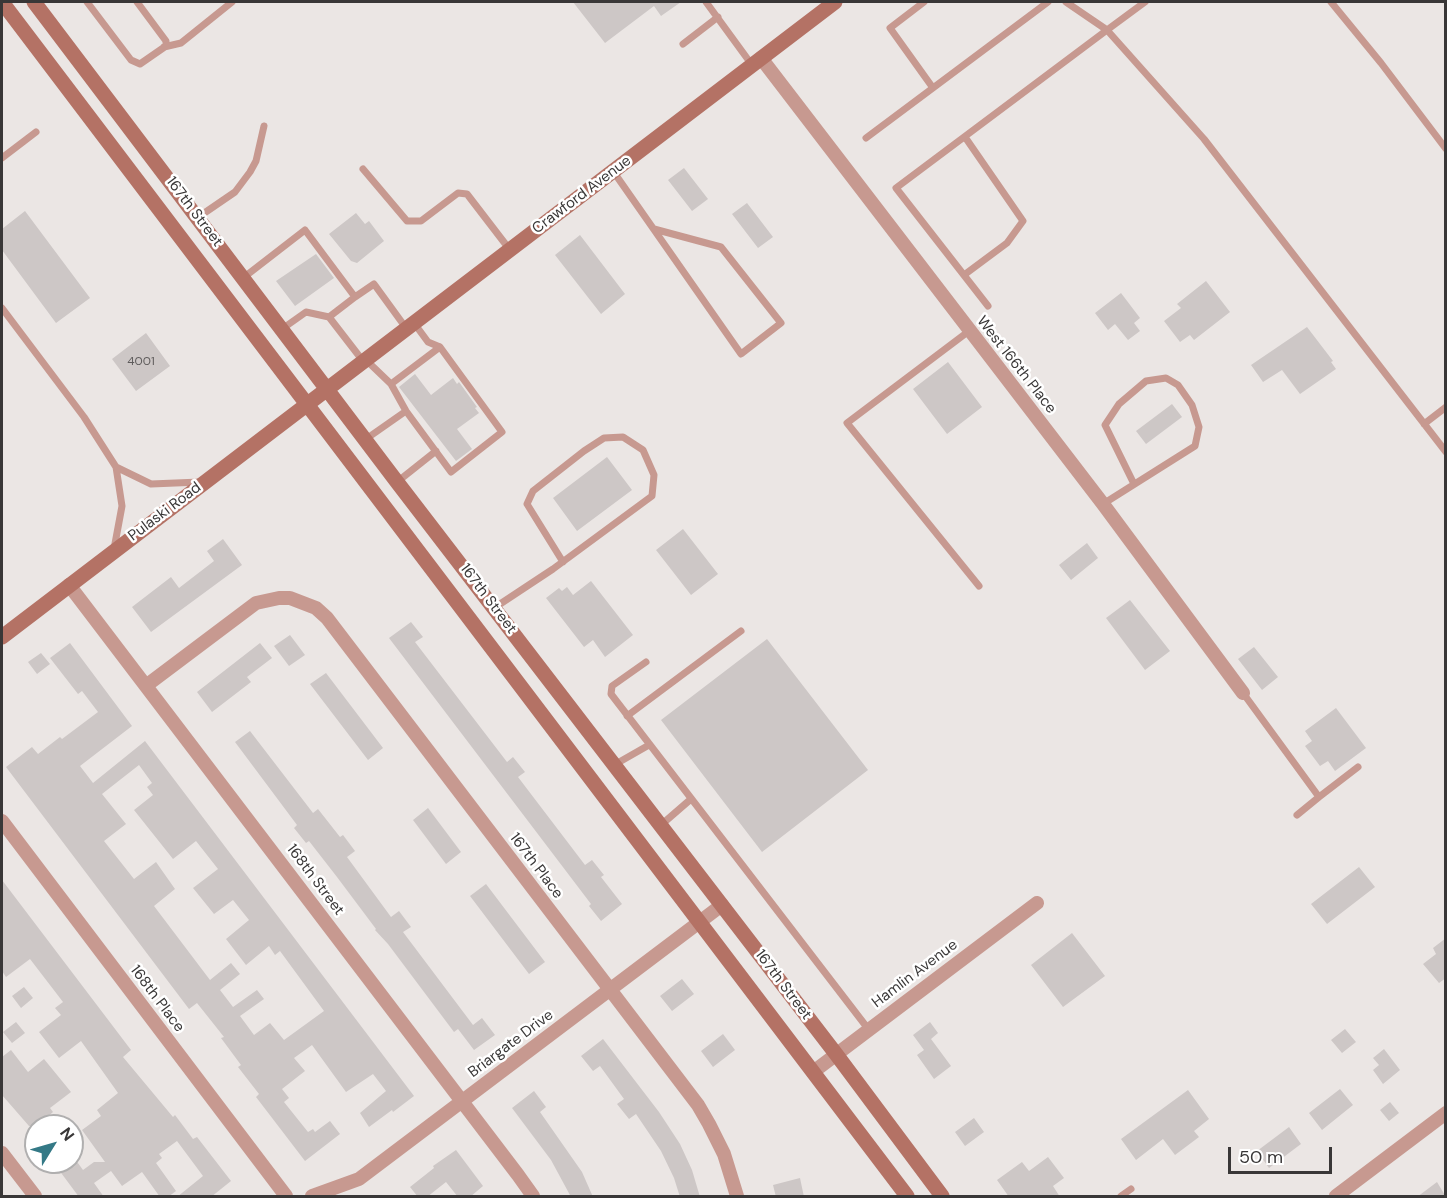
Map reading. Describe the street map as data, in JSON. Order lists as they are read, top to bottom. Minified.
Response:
{"streets":{"main road":["Crawford Avenue","167th Street","Pulaski Road"],"street":["West 166th Place","167th Place","168th Street","Hamlin Avenue","168th Place","Briargate Drive"]},"crossings":[["Crawford Avenue","167th Street"],["Crawford Avenue","West 166th Place"],["Crawford Avenue","Pulaski Road"],["167th Street","Pulaski Road"],["167th Street","Hamlin Avenue"],["167th Street","Briargate Drive"],["Pulaski Road","168th Street"],["167th Place","168th Street"],["167th Place","Briargate Drive"],["168th Street","Briargate Drive"]],"house_numbers":["4001"],"scale_bar":"50 m","north":"top right"}
